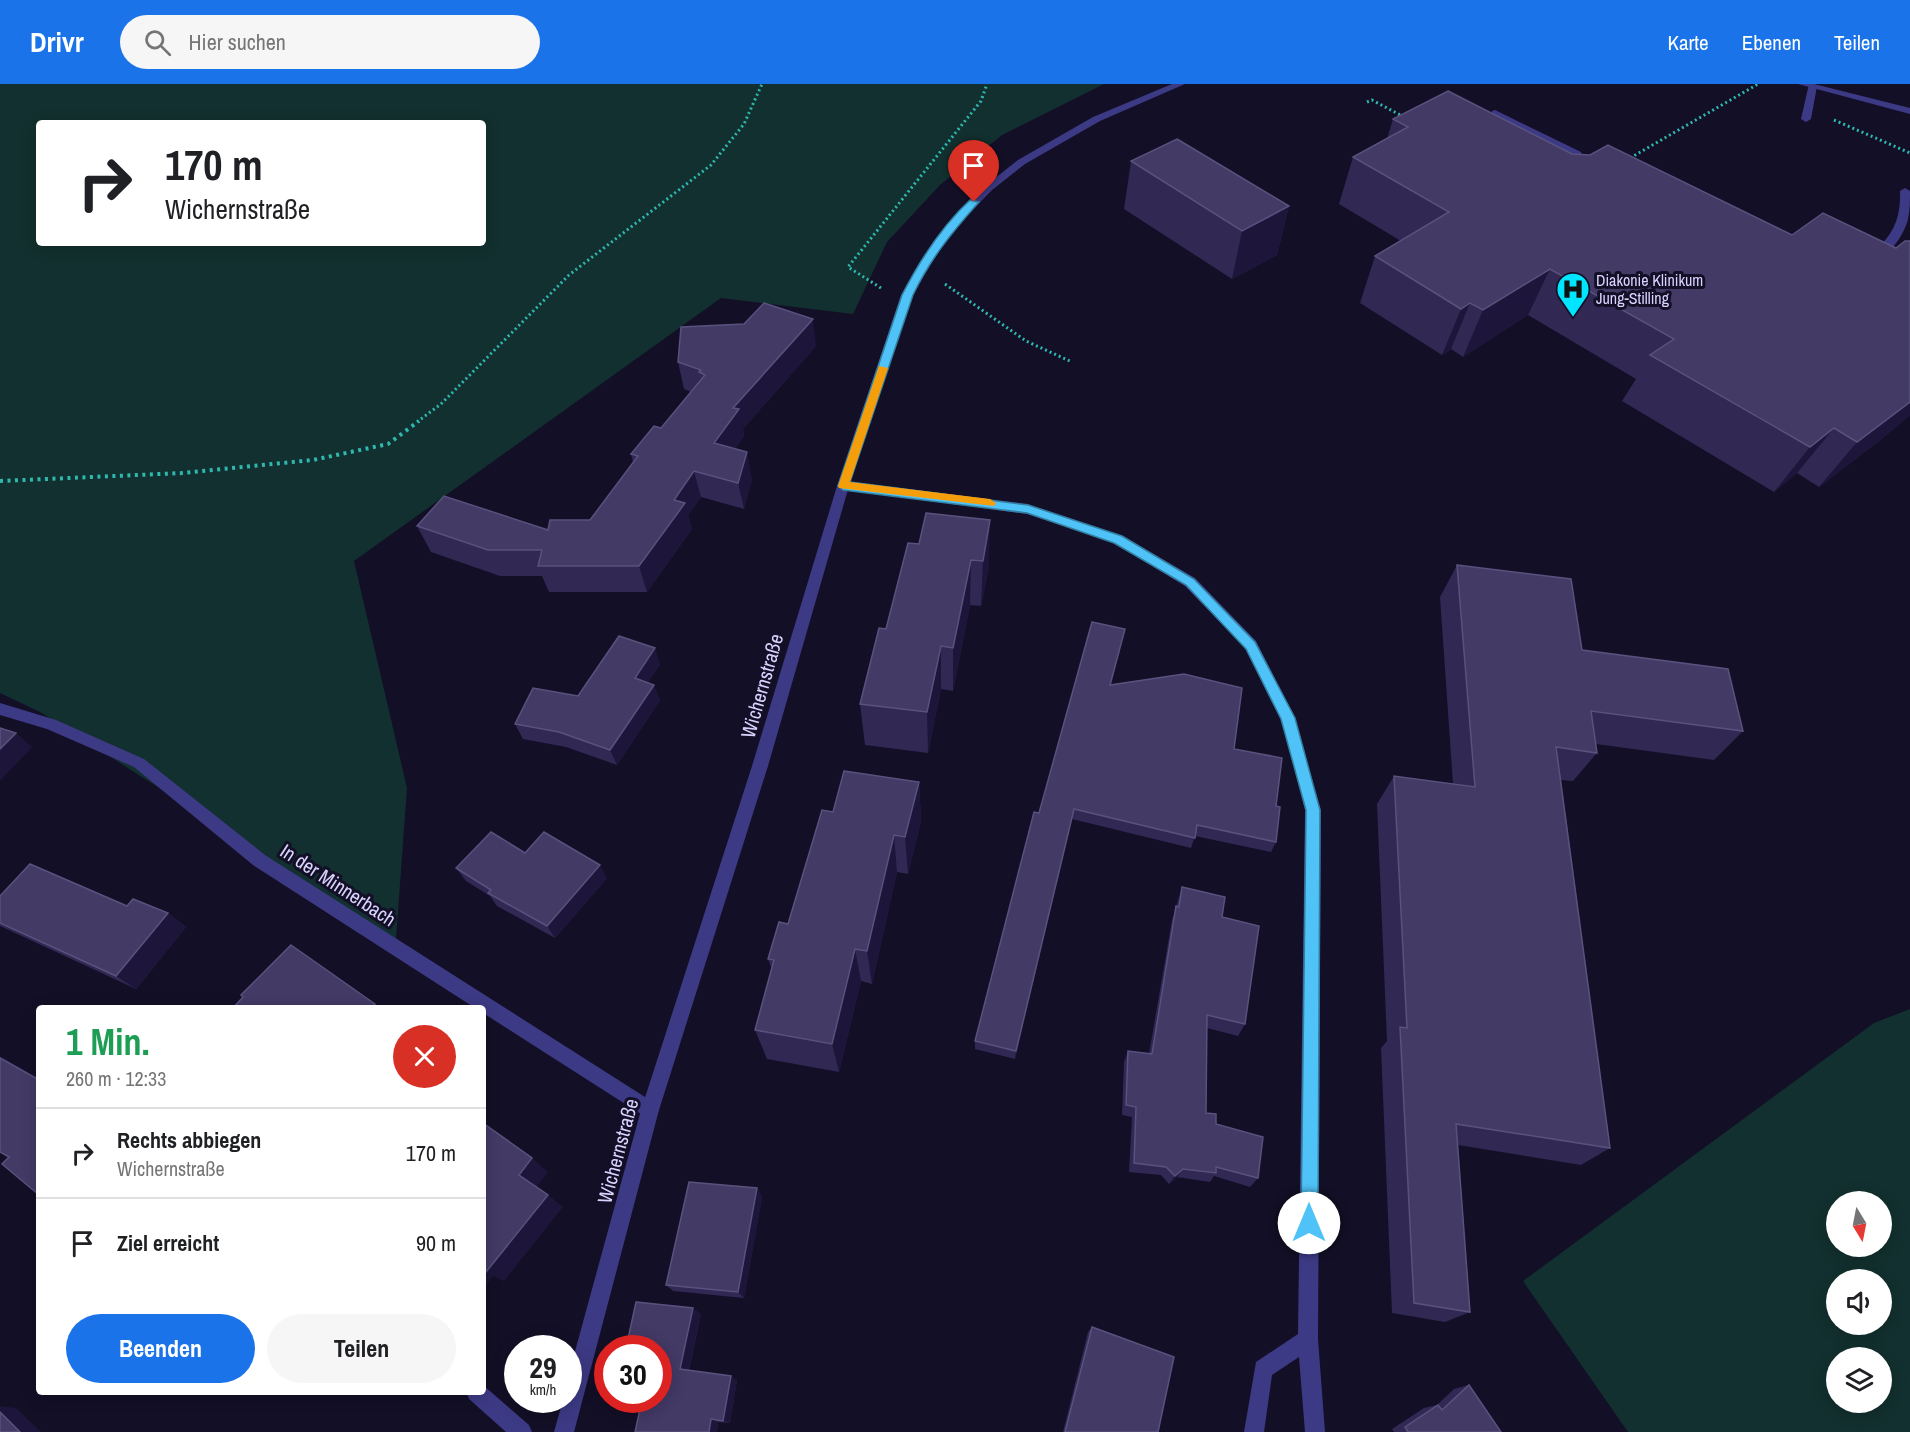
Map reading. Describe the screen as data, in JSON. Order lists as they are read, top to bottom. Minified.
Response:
{"streets":{"street":["Wichernstraße","In der Minnerbach"]},"crossings":[["Wichernstraße","In der Minnerbach"]],"places":{"hospital":["Diakonie Klinikum Jung-Stilling"]},"north":"bottom","page":{"header":"Drivr","search":"Hier suchen","nav":["Karte","Ebenen","Teilen"],"turn":["170 m","Wichernstraße"],"heading":["1 Min.","260 m · 12:33"],"list":[{"name":"Rechts abbiegen","note":"Wichernstraße","value":"170 m"},{"name":"Ziel erreicht","value":"90 m"}],"buttons":["Beenden","Teilen"],"speed":"29 km/h","limit":"30"}}
